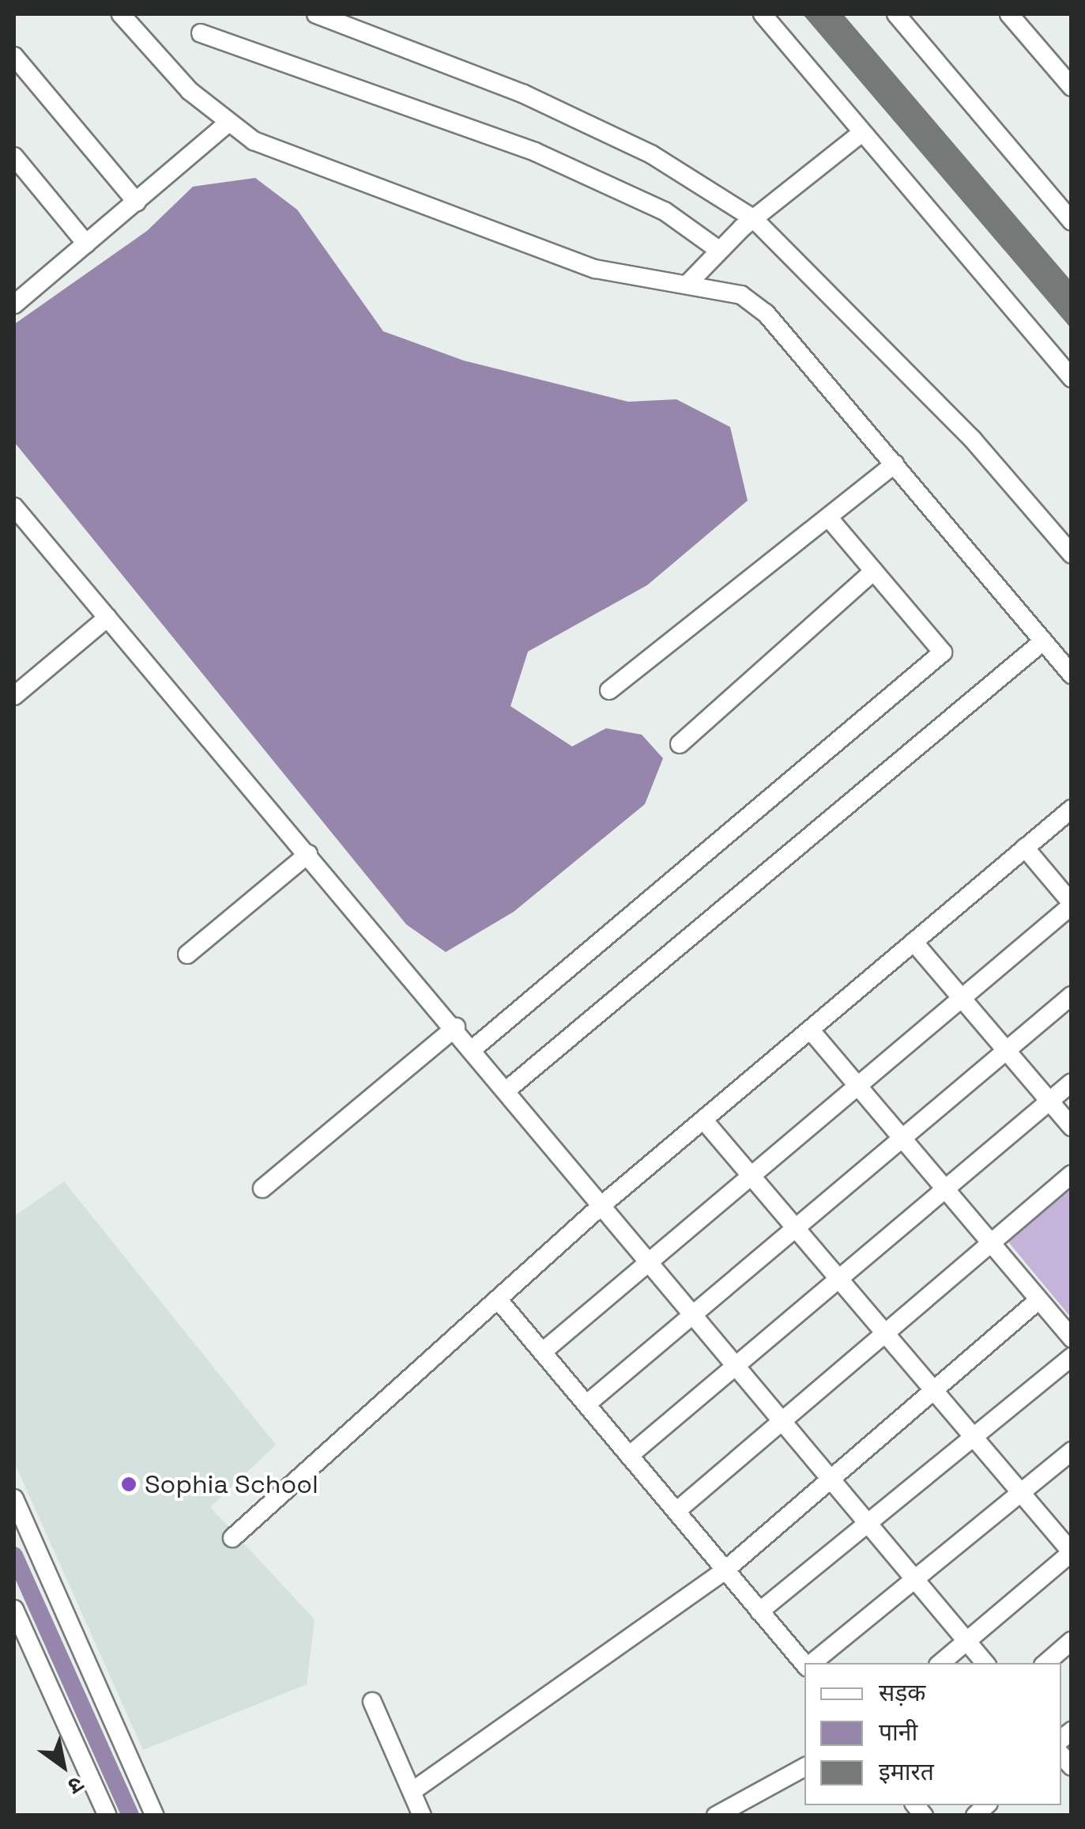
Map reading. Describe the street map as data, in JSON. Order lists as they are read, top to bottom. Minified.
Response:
{"places":["Sophia School"],"legend":["सड़क","पानी","इमारत"],"north":"bottom right"}
